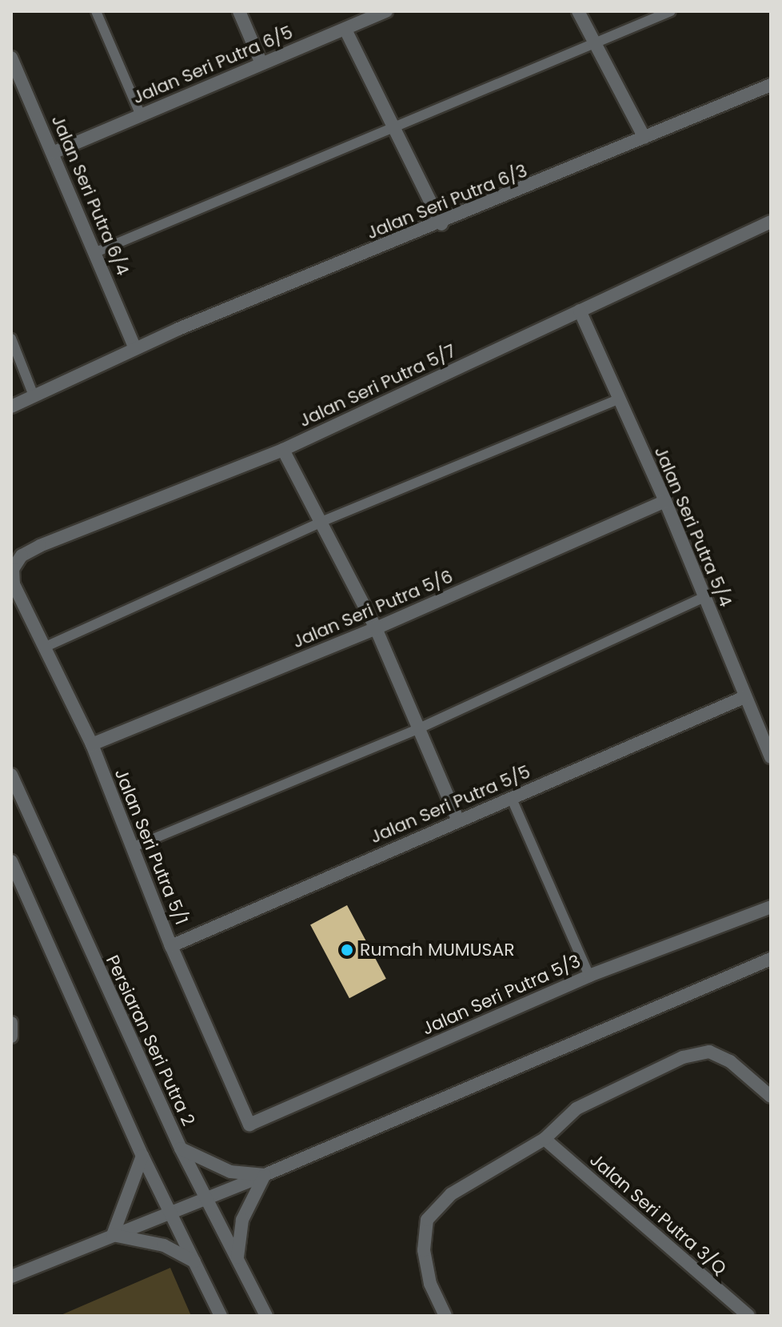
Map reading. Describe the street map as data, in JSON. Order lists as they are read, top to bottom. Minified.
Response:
{"streets":{"street":["Jalan Seri Putra 6/5","Jalan Seri Putra 6/4","Jalan Seri Putra 6/3","Jalan Seri Putra 5/7","Jalan Seri Putra 5/4","Jalan Seri Putra 5/6","Jalan Seri Putra 5/5","Jalan Seri Putra 5/1","Jalan Seri Putra 5/3","Persiaran Seri Putra 2","Jalan Seri Putra 3/Q"]},"crossings":[["Jalan Seri Putra 6/5","Jalan Seri Putra 6/4"],["Jalan Seri Putra 6/4","Jalan Seri Putra 6/3"],["Jalan Seri Putra 5/7","Jalan Seri Putra 5/4"],["Jalan Seri Putra 5/7","Jalan Seri Putra 5/1"],["Jalan Seri Putra 5/4","Jalan Seri Putra 5/6"],["Jalan Seri Putra 5/4","Jalan Seri Putra 5/5"],["Jalan Seri Putra 5/6","Jalan Seri Putra 5/1"],["Jalan Seri Putra 5/5","Jalan Seri Putra 5/1"],["Jalan Seri Putra 5/1","Jalan Seri Putra 5/3"]],"places":["Rumah MUMUSAR"]}
